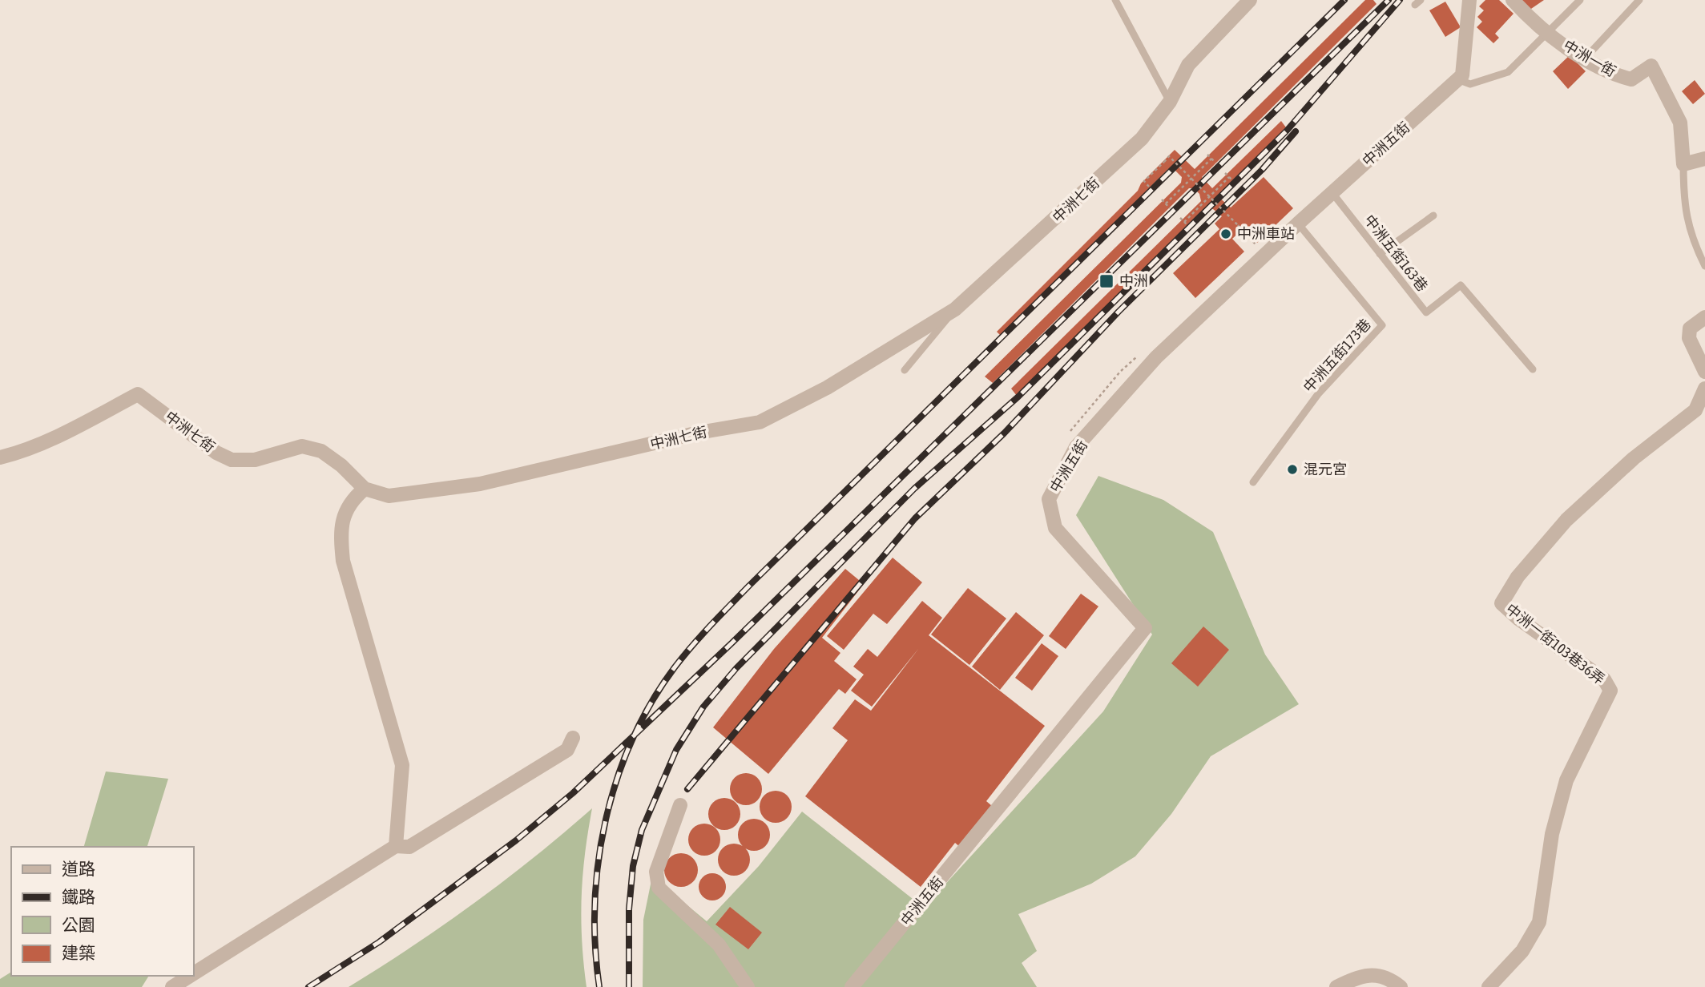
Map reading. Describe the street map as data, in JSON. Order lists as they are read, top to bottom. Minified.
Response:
{"streets":{"street":["中洲一街","中洲五街","中洲七街","中洲一街103巷36弄"],"lane":["中洲五街163巷","中洲五街173巷"]},"crossings":[["中洲五街","中洲五街163巷"],["中洲五街","中洲五街173巷"]],"places":{"other":["中洲車站","混元宮"],"transit":["中洲"]},"legend":["道路","鐵路","公園","建築"]}
